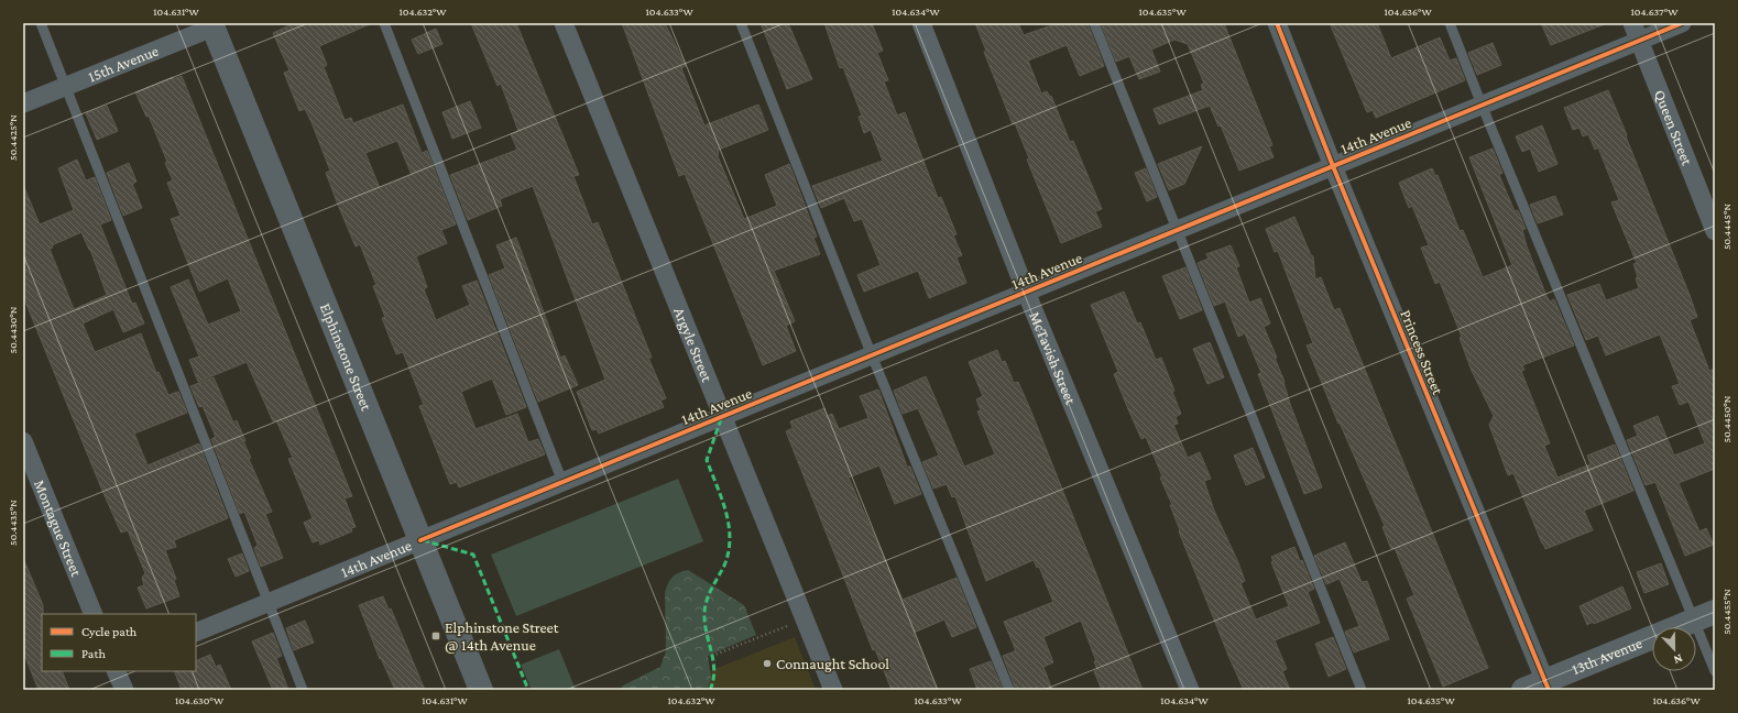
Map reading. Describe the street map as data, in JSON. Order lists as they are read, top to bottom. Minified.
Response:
{"streets":{"street":["15th Avenue","Queen Street","14th Avenue","Argyle Street","Princess Street","Elphinstone Street","McTavish Street","Montague Street","13th Avenue"]},"crossings":[["15th Avenue","Elphinstone Street"],["Queen Street","14th Avenue"],["14th Avenue","Argyle Street"],["14th Avenue","Princess Street"],["14th Avenue","Elphinstone Street"],["14th Avenue","McTavish Street"],["Princess Street","13th Avenue"]],"places":{"transit":["Elphinstone Street @ 14th Avenue"],"other":["Connaught School"]},"legend":["Cycle path","Path"],"north":"bottom","coordinates":["104.631°W","104.632°W","104.633°W","104.634°W","104.635°W","104.636°W","104.637°W","50.4425°N","50.4445°N","50.4430°N","50.4450°N","50.4435°N","50.4455°N","104.630°W"]}
